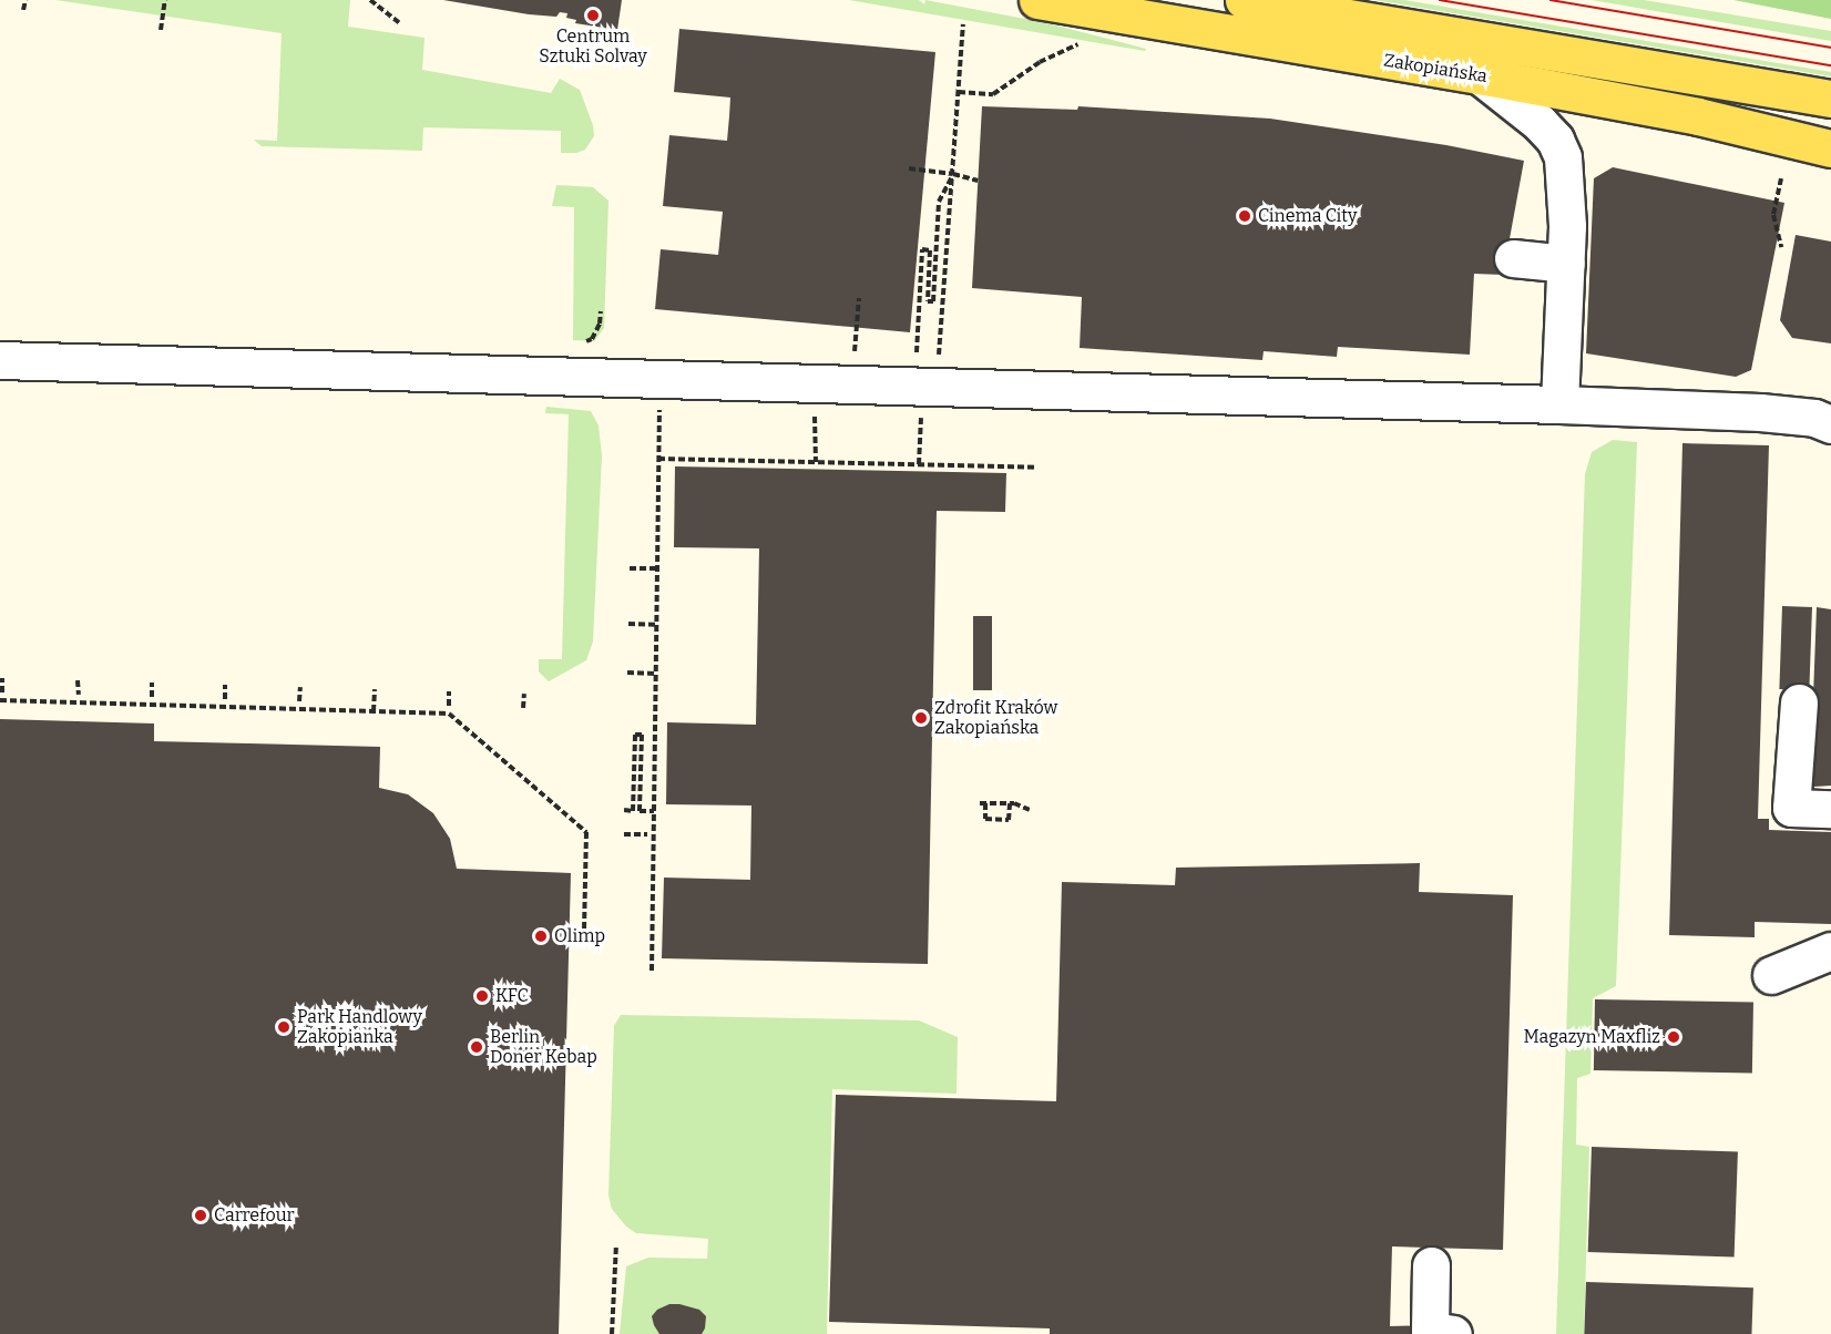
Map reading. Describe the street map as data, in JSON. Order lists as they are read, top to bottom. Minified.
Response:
{"streets":{"main road":["Zakopiańska"]},"places":["Centrum Sztuki Solvay","Cinema City","Zdrofit Kraków Zakopiańska","Olimp","KFC","Park Handlowy Zakopianka","Magazyn Maxfliz","Berlin Doner Kebap","Carrefour"]}
